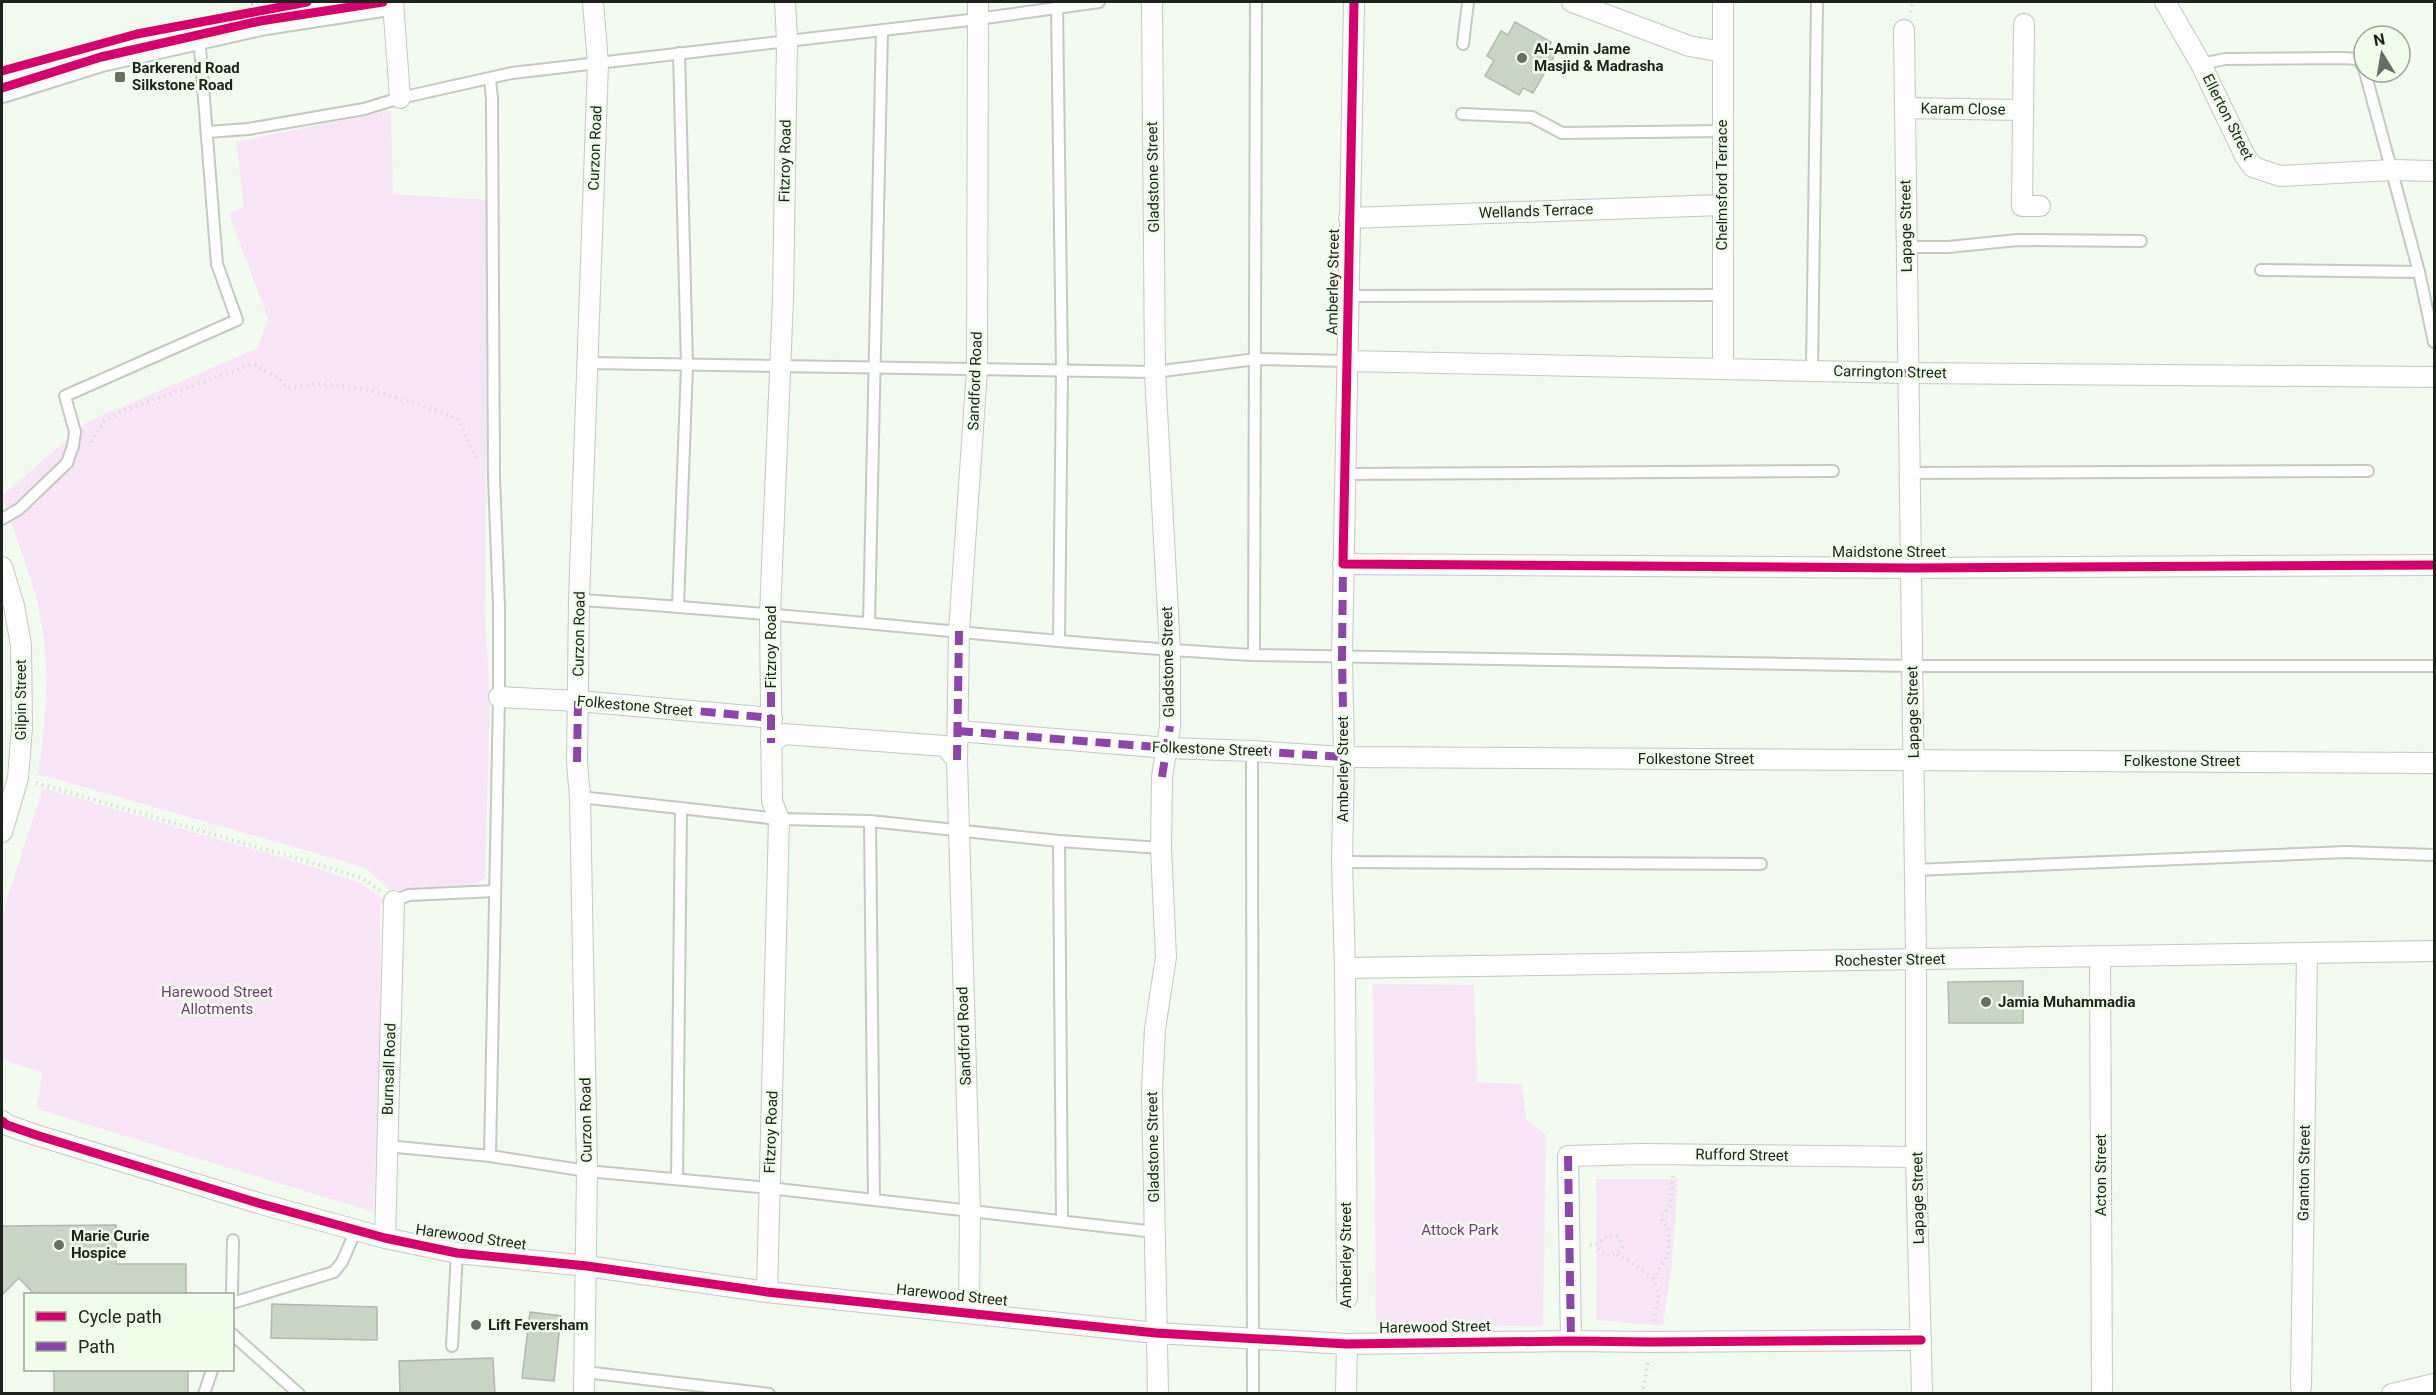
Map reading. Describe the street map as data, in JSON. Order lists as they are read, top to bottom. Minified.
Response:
{"streets":{"street":["Karam Close","Ellerton Street","Curzon Road","Fitzroy Road","Gladstone Street","Chelmsford Terrace","Wellands Terrace","Lapage Street","Amberley Street","Carrington Street","Sandford Road","Maidstone Street","Gilpin Street","Folkestone Street","Rochester Street","Burnsall Road","Rufford Street","Granton Street","Acton Street","Harewood Street"]},"crossings":[["Karam Close","Lapage Street"],["Curzon Road","Folkestone Street"],["Curzon Road","Harewood Street"],["Fitzroy Road","Folkestone Street"],["Fitzroy Road","Harewood Street"],["Gladstone Street","Folkestone Street"],["Gladstone Street","Harewood Street"],["Chelmsford Terrace","Wellands Terrace"],["Chelmsford Terrace","Carrington Street"],["Wellands Terrace","Amberley Street"],["Lapage Street","Carrington Street"],["Lapage Street","Maidstone Street"],["Lapage Street","Folkestone Street"],["Lapage Street","Rochester Street"],["Lapage Street","Rufford Street"],["Lapage Street","Harewood Street"],["Amberley Street","Carrington Street"],["Amberley Street","Maidstone Street"],["Amberley Street","Folkestone Street"],["Amberley Street","Rochester Street"],["Sandford Road","Folkestone Street"],["Sandford Road","Harewood Street"],["Rochester Street","Granton Street"],["Rochester Street","Acton Street"],["Burnsall Road","Harewood Street"],["Rufford Street","Harewood Street"]],"parks":["Harewood Street Allotments","Attock Park"],"places":{"other":["Al-Amin Jame Masjid & Madrasha","Jamia Muhammadia","Marie Curie Hospice","Lift Feversham"],"transit":["Barkerend Road Silkstone Road"]},"legend":["Cycle path","Path"],"north":"top"}
